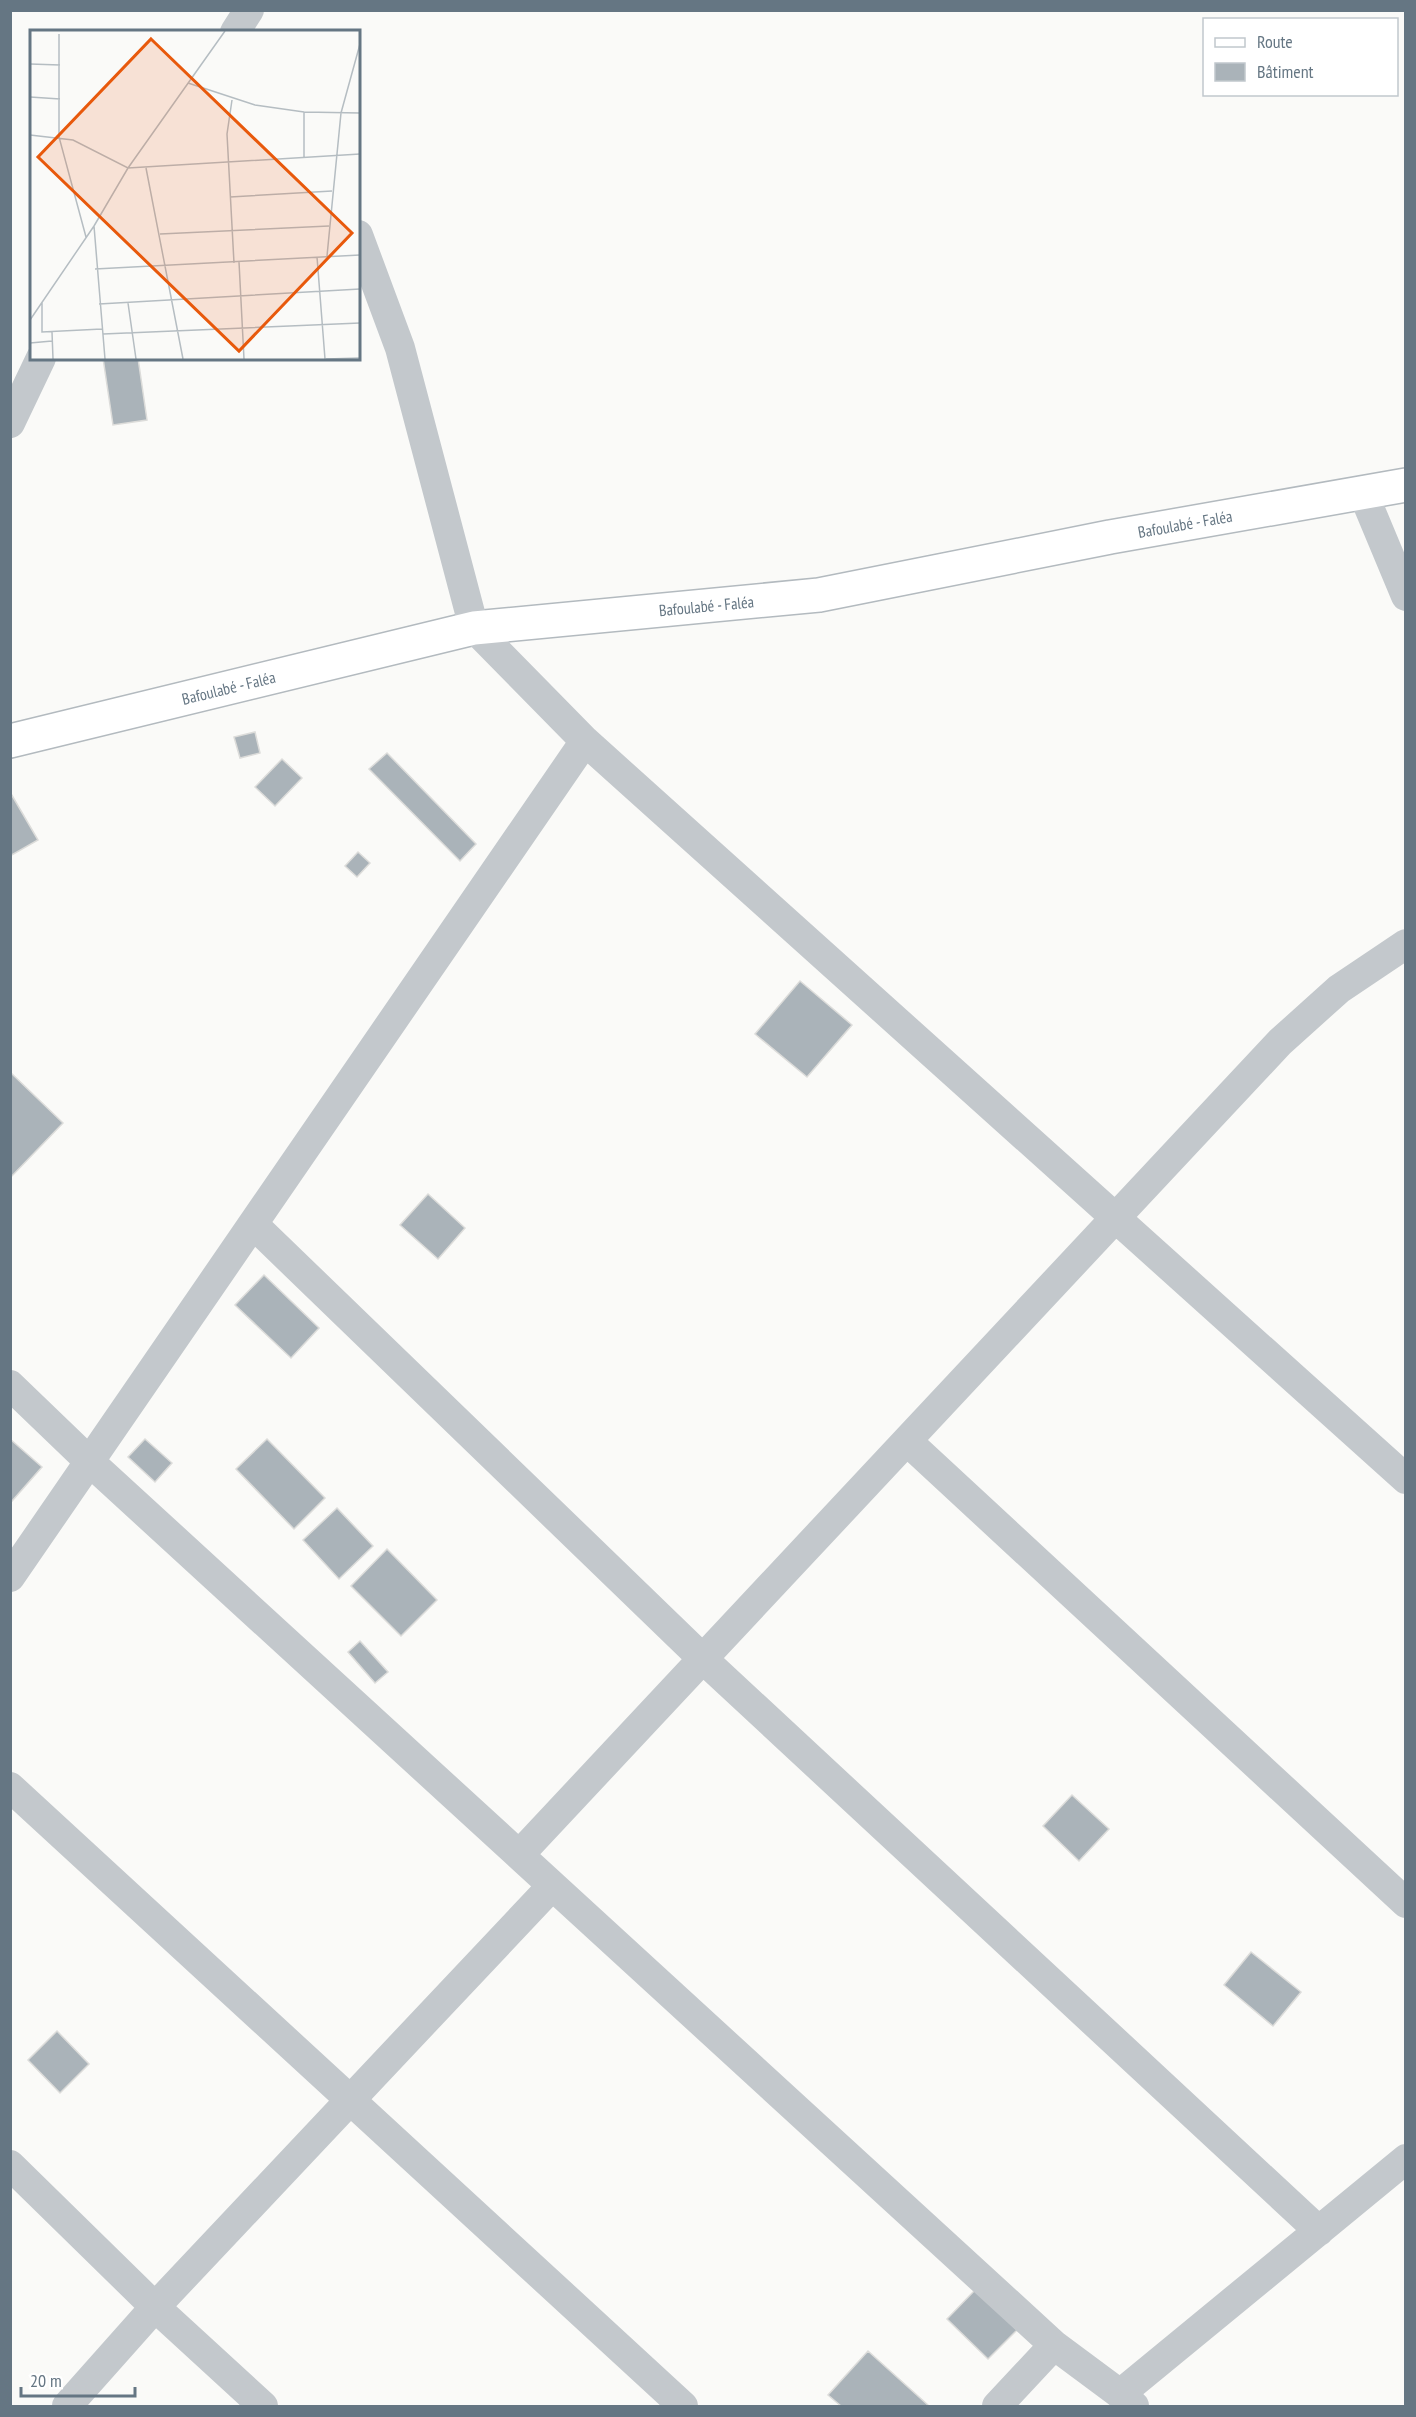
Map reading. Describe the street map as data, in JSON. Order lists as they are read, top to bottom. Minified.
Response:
{"streets":{"main road":["Bafoulabé - Faléa"]},"legend":["Route","Bâtiment"],"scale_bar":"20 m"}
